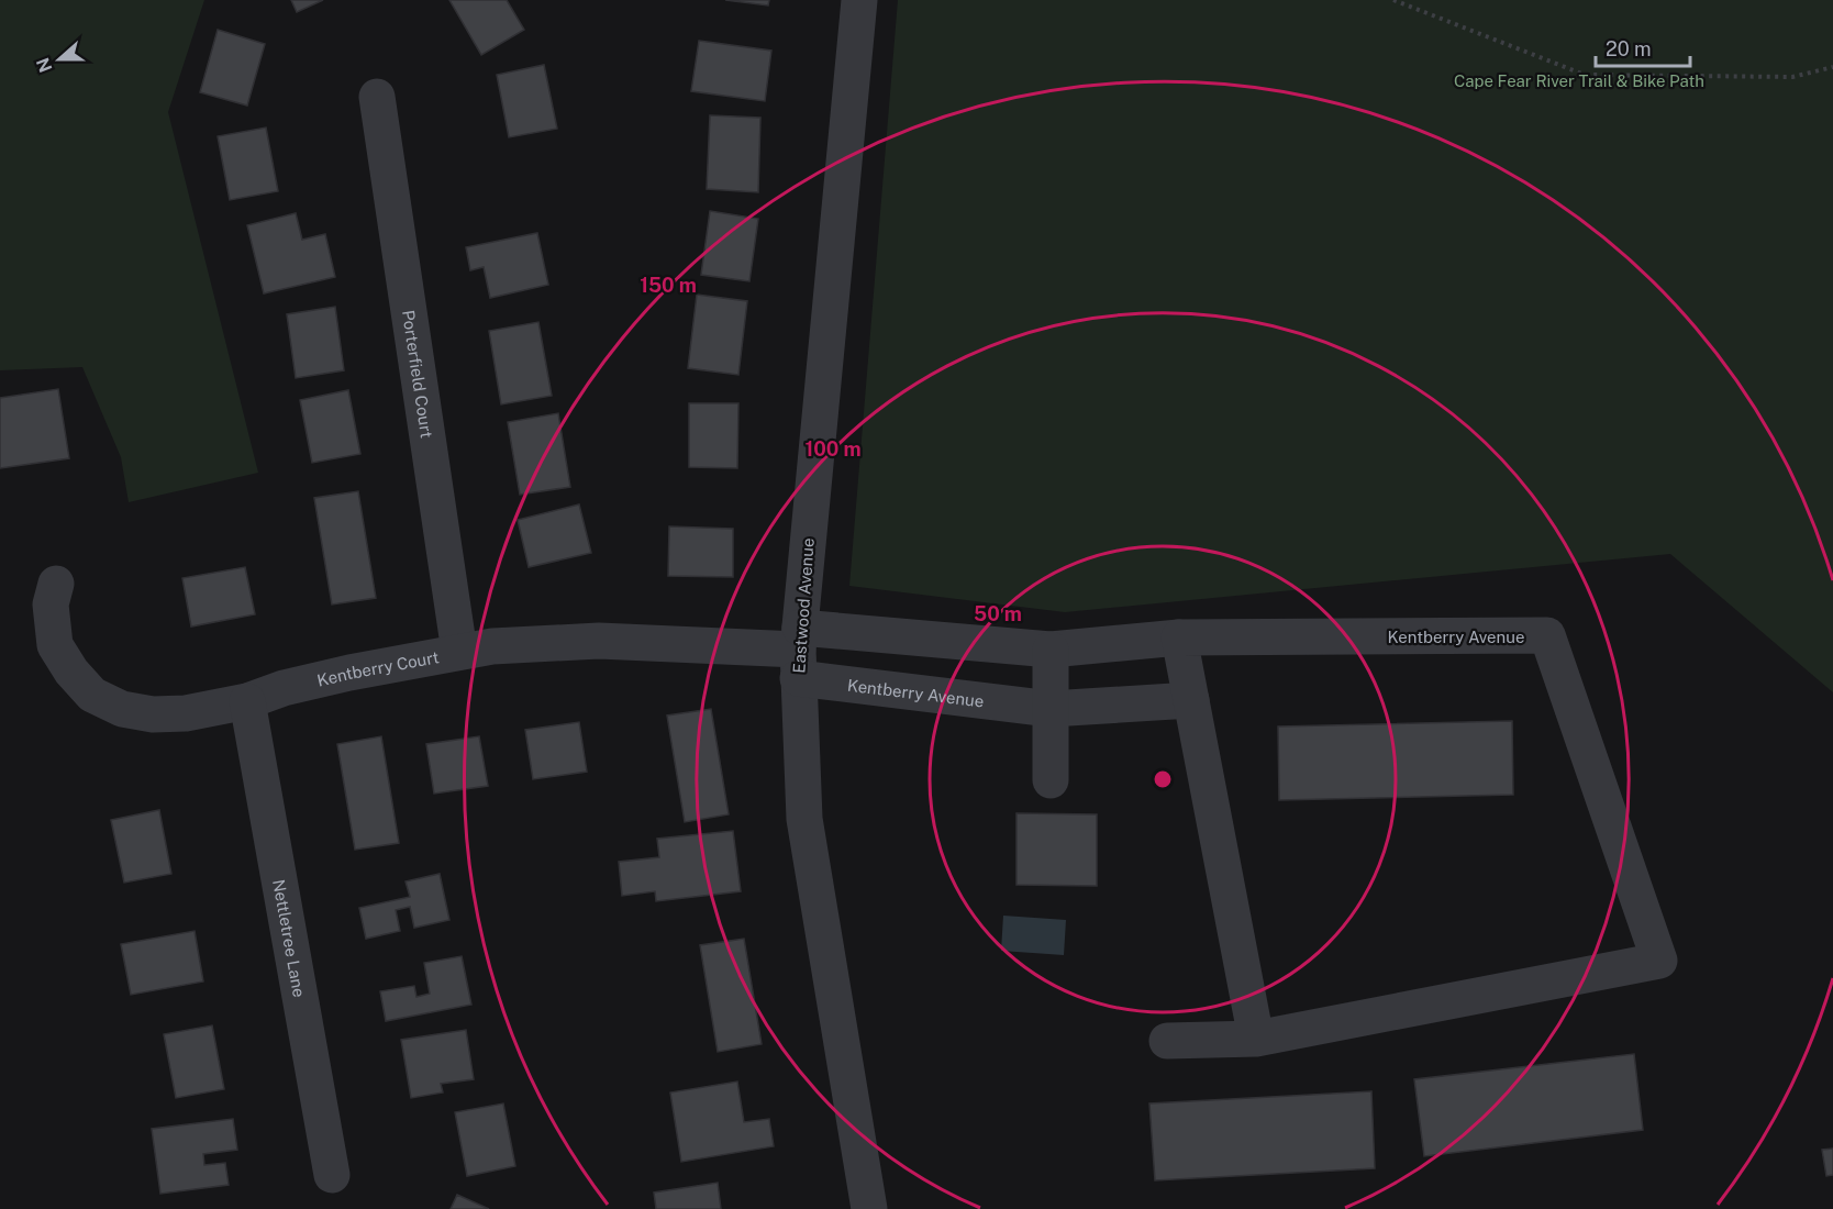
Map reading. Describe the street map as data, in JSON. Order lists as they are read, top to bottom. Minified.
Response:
{"streets":{"street":["Porterfield Court","Eastwood Avenue","Kentberry Avenue","Kentberry Court","Nettletree Lane"]},"crossings":[["Porterfield Court","Kentberry Court"],["Eastwood Avenue","Kentberry Avenue"],["Eastwood Avenue","Kentberry Court"],["Kentberry Avenue","Kentberry Court"],["Kentberry Court","Nettletree Lane"]],"parks":["Cape Fear River Trail & Bike Path"],"scale_bar":"20 m","north":"left","rings":["150 m","100 m","50 m"]}
